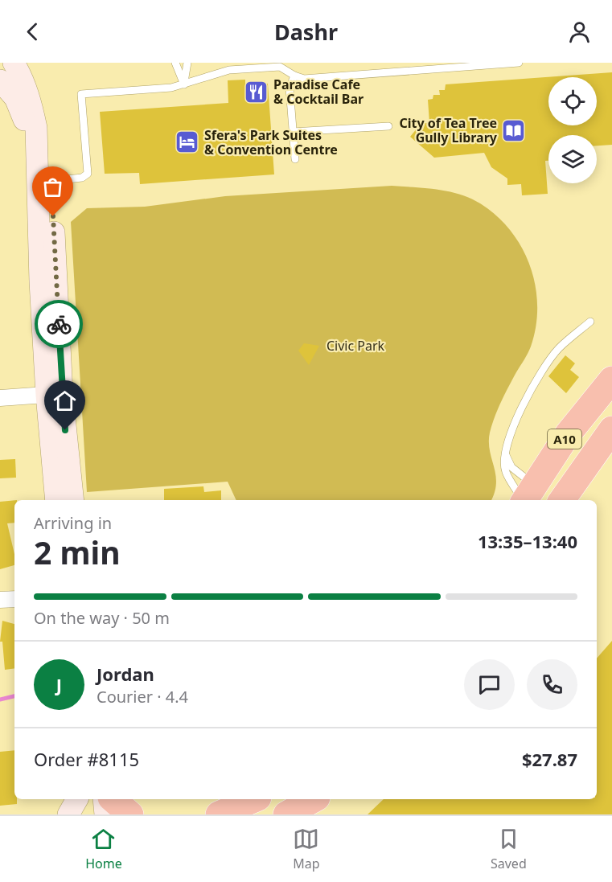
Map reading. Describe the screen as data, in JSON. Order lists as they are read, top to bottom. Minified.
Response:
{"streets":{"highway":["A10"]},"parks":["Civic Park"],"places":{"restaurant":["Paradise Cafe & Cocktail Bar"],"library":["City of Tea Tree Gully Library"],"hotel":["Sfera's Park Suites & Convention Centre"]},"page":{"header":"Dashr","heading":["2 min","Arriving in","13:35–13:40"],"panel":["Jordan","Courier · 4.4","Order #8115","$27.87"],"bar":"On the way · 50 m","round":"J","tabs":["Home","Map","Saved"]}}
